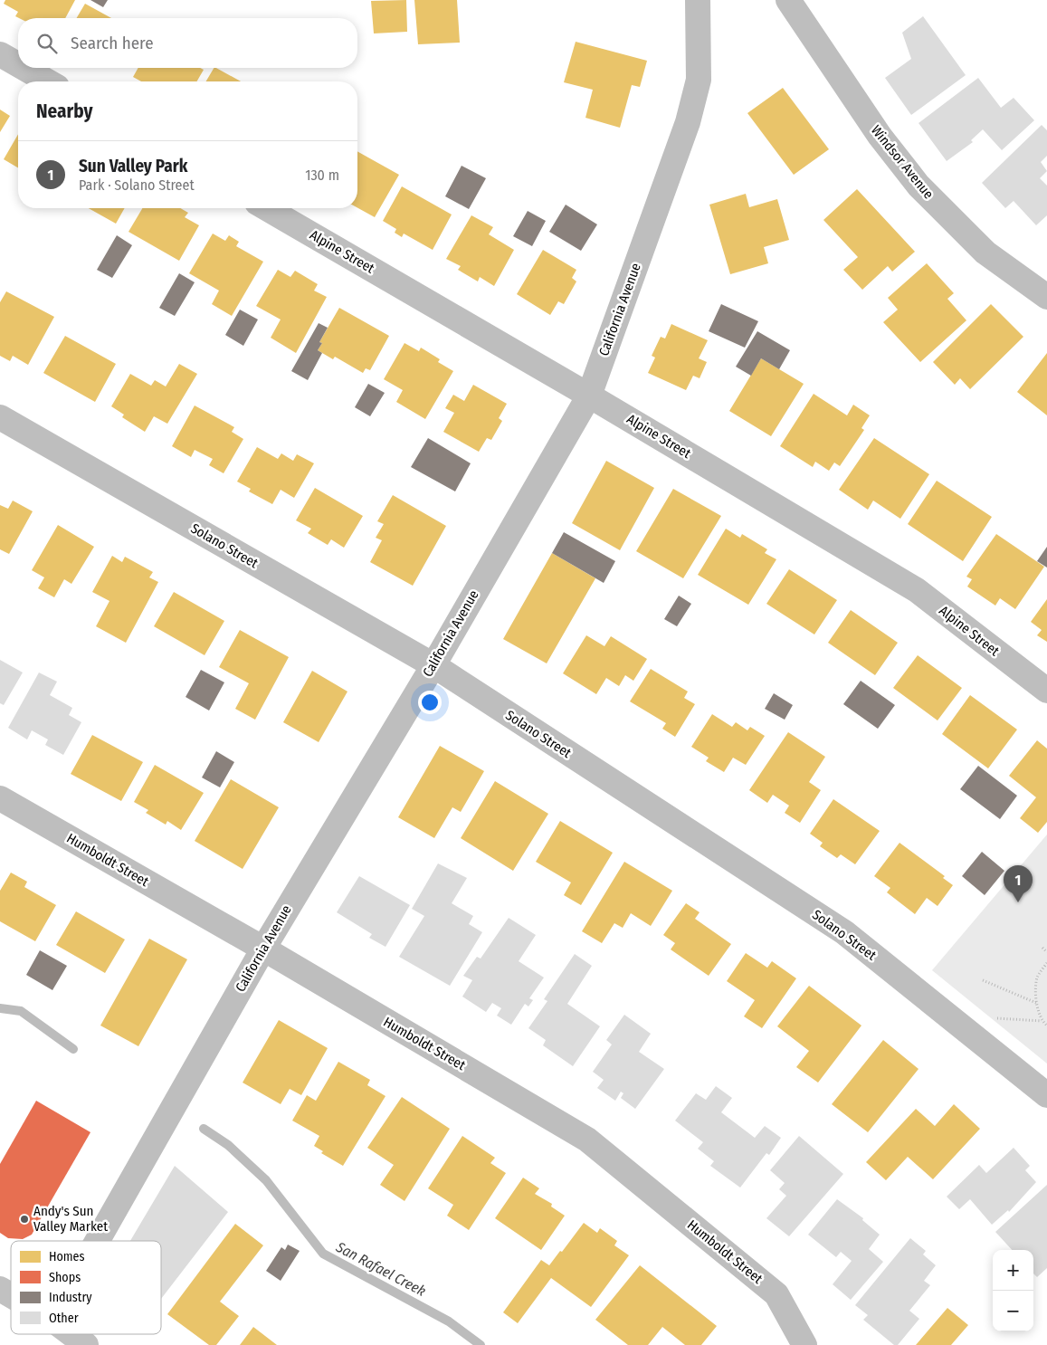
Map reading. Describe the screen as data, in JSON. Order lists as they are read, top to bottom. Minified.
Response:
{"streets":{"street":["Windsor Avenue","Alpine Street","California Avenue","Solano Street","Humboldt Street"]},"crossings":[["Alpine Street","California Avenue"],["California Avenue","Solano Street"],["California Avenue","Humboldt Street"]],"water":["San Rafael Creek"],"places":["Andy's Sun Valley Market"],"legend":["Homes","Shops","Industry","Other"],"page":{"search":"Search here","heading":"Nearby","list":[{"mark":"1","name":"Sun Valley Park","note":"Park · Solano Street","value":"130 m"}],"pins":"1","map_buttons":["+","−"]}}
